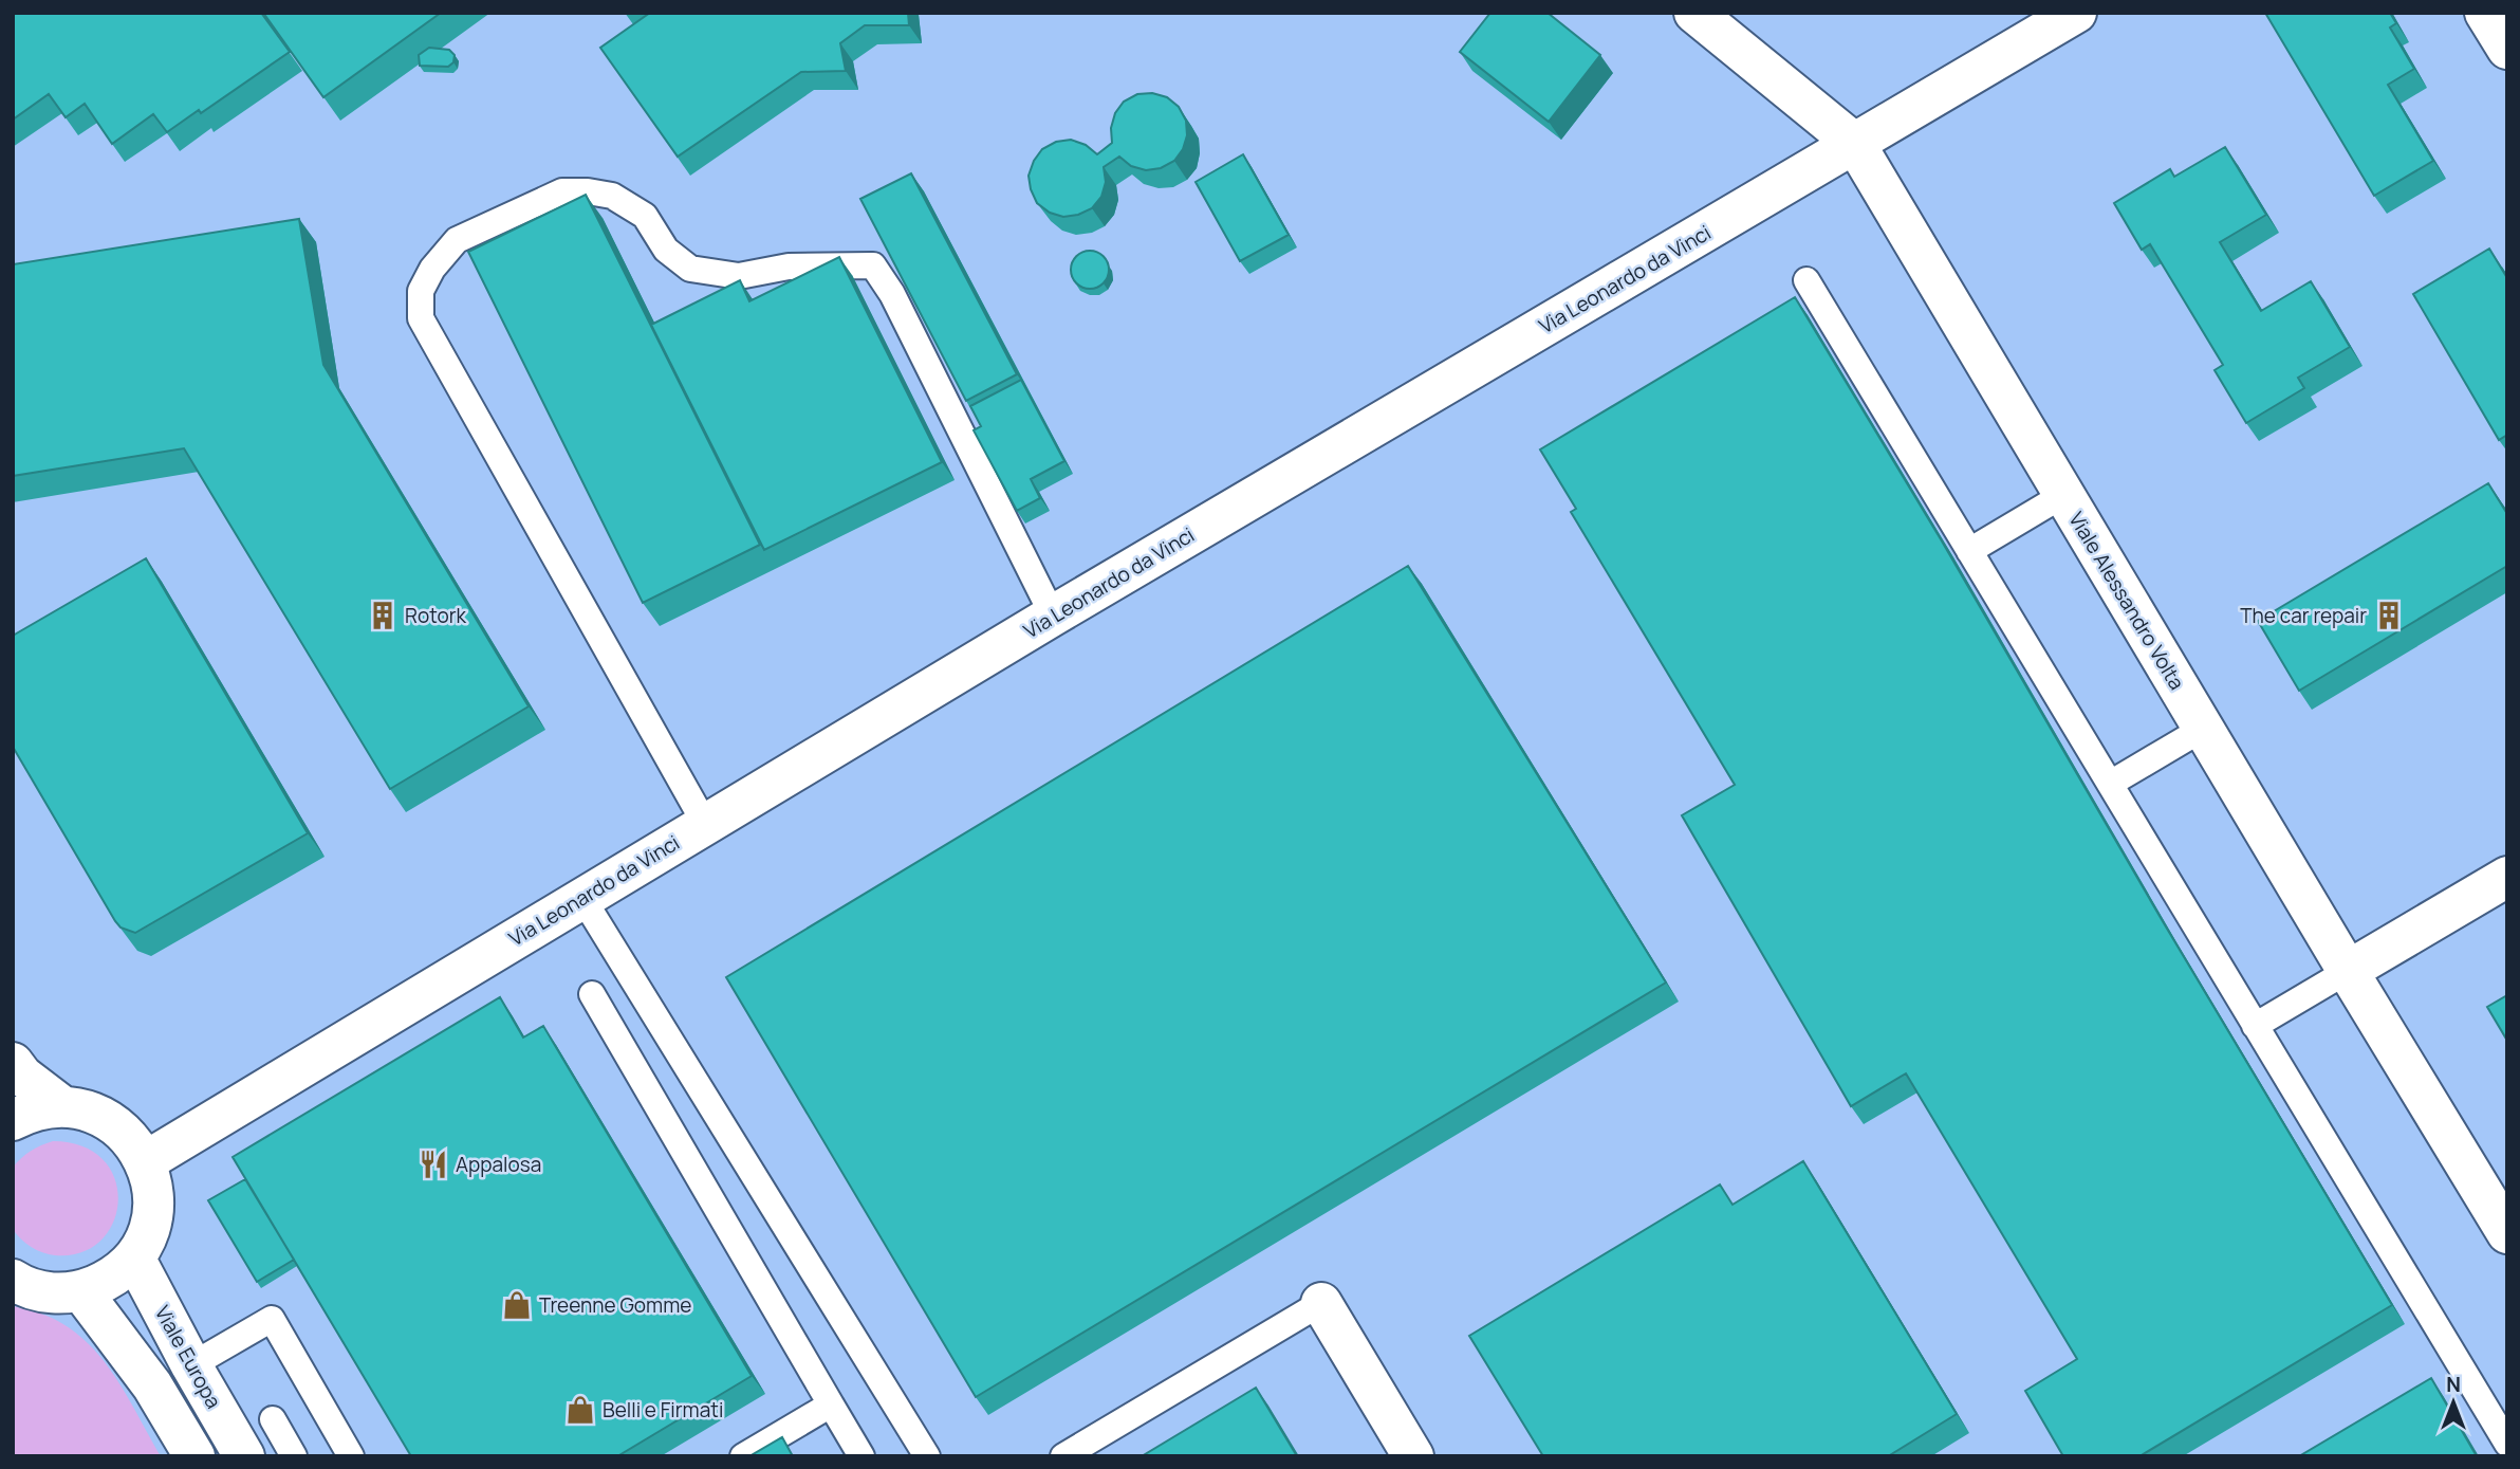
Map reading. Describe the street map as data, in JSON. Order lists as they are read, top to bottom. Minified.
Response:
{"streets":{"street":["Via Leonardo da Vinci","Viale Alessandro Volta","Viale Europa"]},"crossings":[["Via Leonardo da Vinci","Viale Alessandro Volta"]],"places":{"building":["Rotork","The car repair"],"restaurant":["Appalosa"],"shop":["Treenne Gomme","Belli e Firmati"]},"north":"top"}
